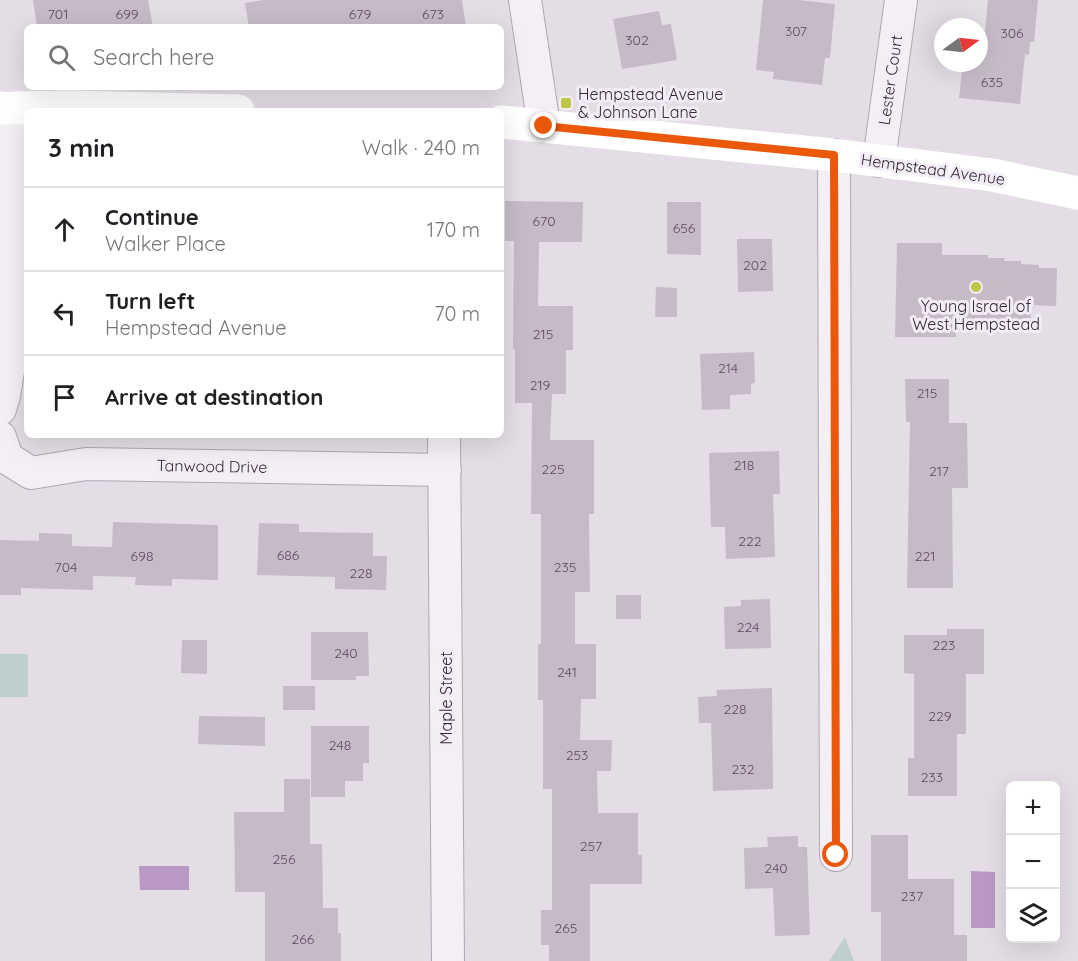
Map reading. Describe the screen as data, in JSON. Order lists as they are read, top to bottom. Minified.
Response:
{"streets":{"main road":["Hempstead Avenue"],"street":["Lester Court","Tanwood Drive","Maple Street"]},"crossings":[["Lester Court","Hempstead Avenue"],["Tanwood Drive","Maple Street"]],"places":{"transit":["Hempstead Avenue & Johnson Lane"],"other":["Young Israel of West Hempstead"]},"house_numbers":["701","699","679","673","307","306","302","635","670","656","202","215","214","219","215","218","225","217","222","686","698","221","704","235","228","224","223","240","241","228","229","248","253","232","233","257","256","240","237","265","266"],"north":"right","page":{"search":"Search here","heading":["3 min","Walk · 240 m"],"list":[["Continue","Walker Place","170 m"],["Turn left","Hempstead Avenue","70 m"],"Arrive at destination"],"map_buttons":["+","−"]}}
